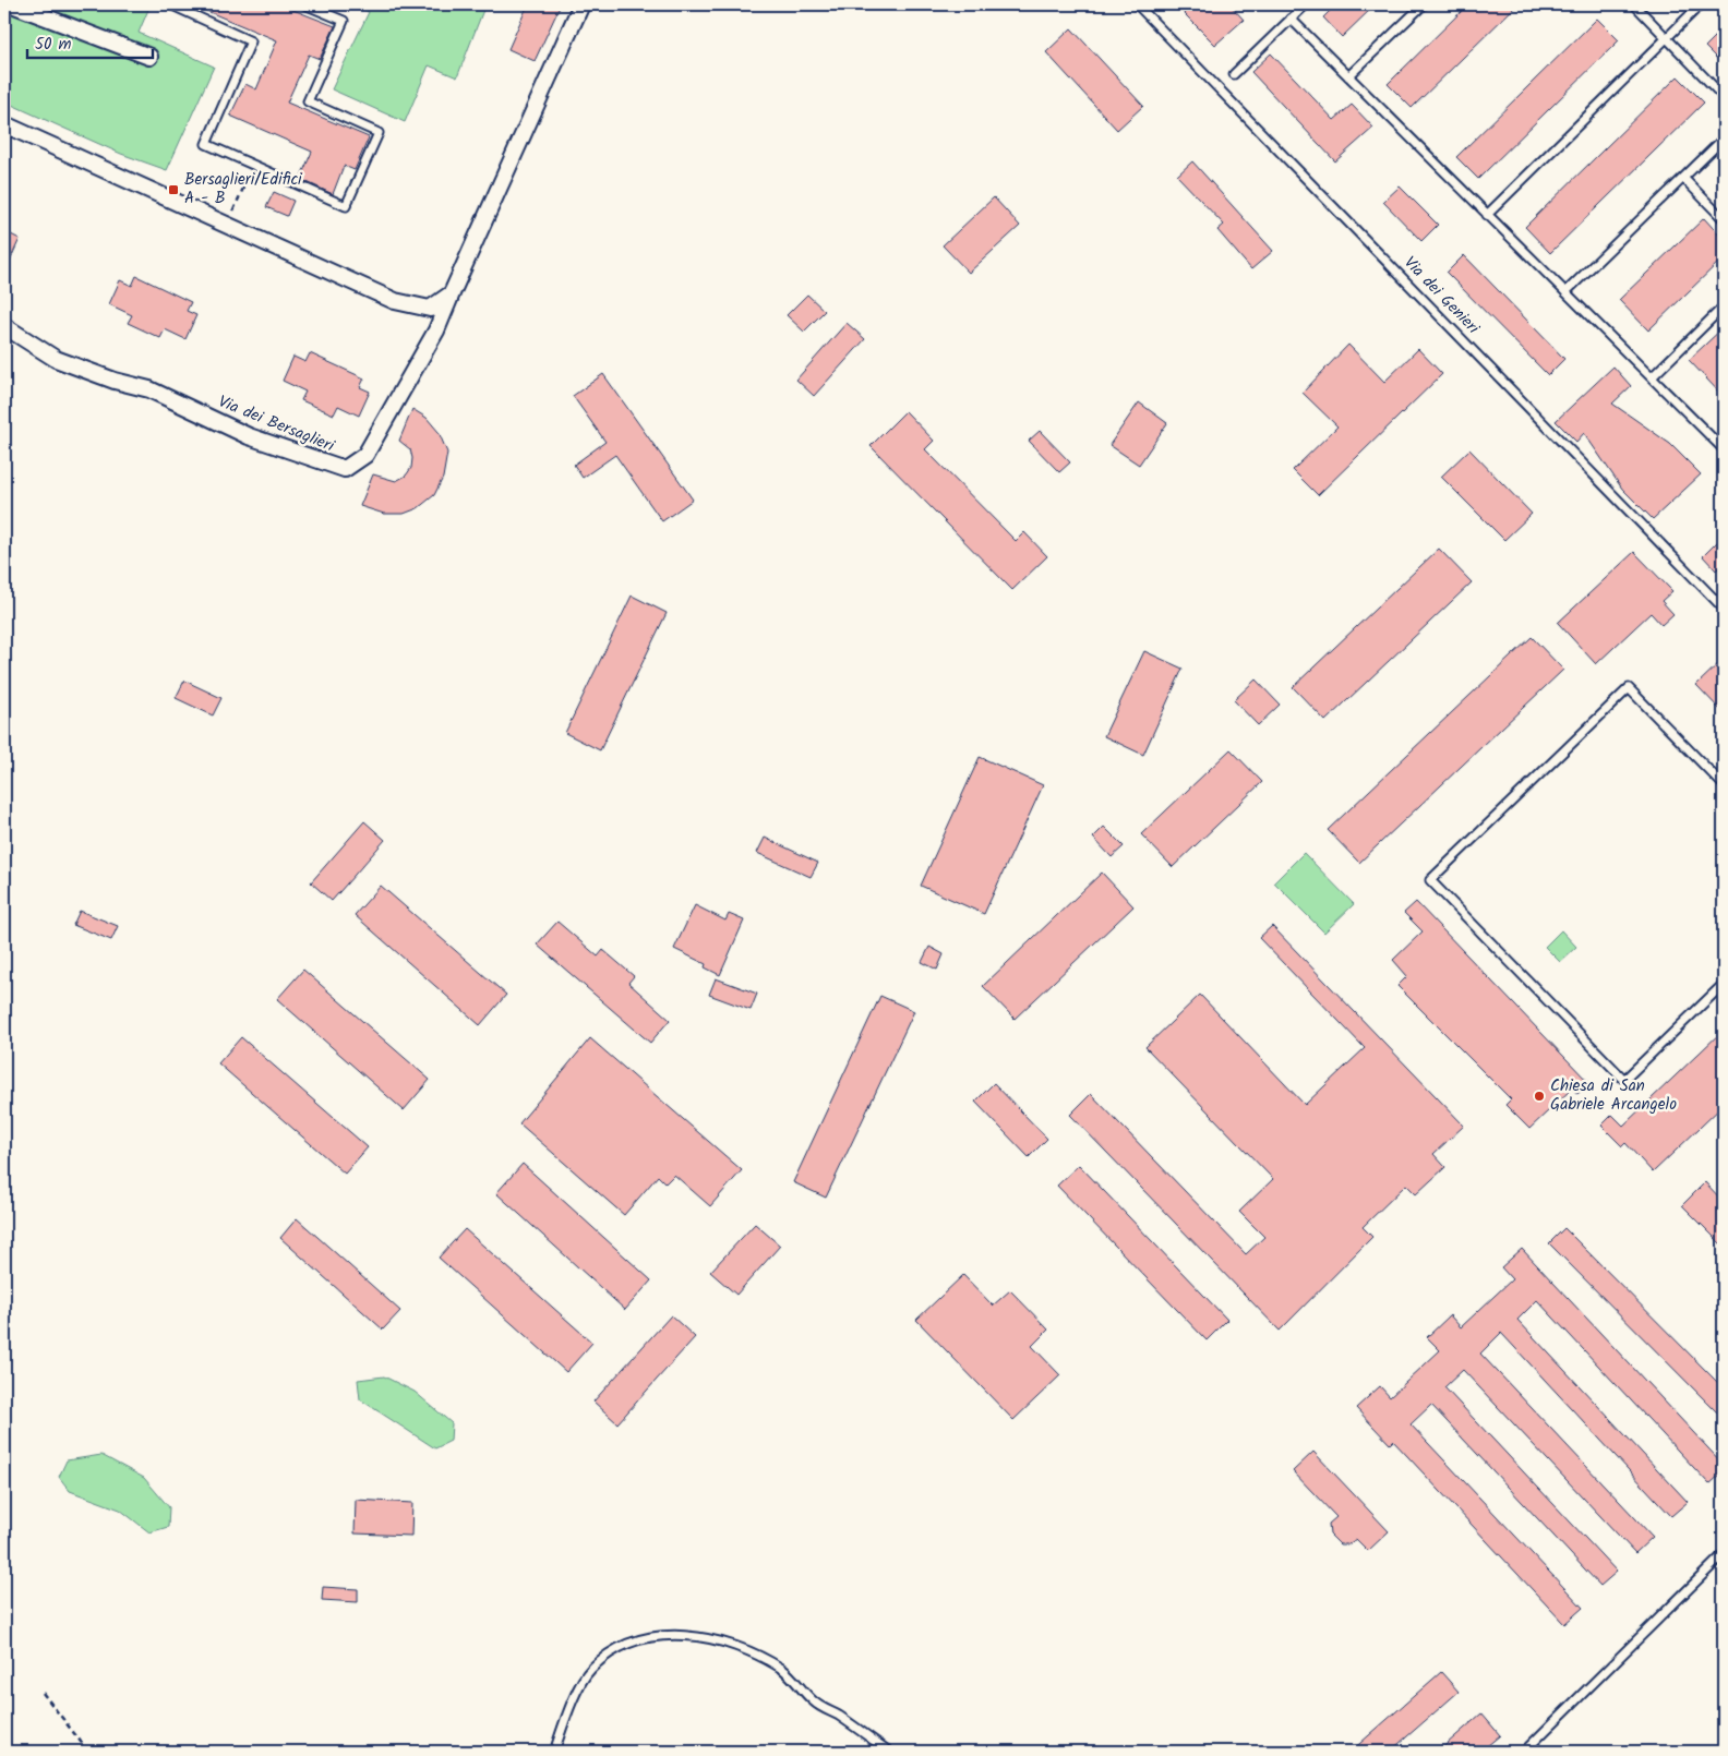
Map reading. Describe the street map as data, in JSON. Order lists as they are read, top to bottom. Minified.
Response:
{"streets":{"street":["Via dei Bersaglieri"],"lane":["Via dei Genieri"]},"places":{"transit":["Bersaglieri/Edifici A - B"],"other":["Chiesa di San Gabriele Arcangelo"]},"scale_bar":"50 m"}
